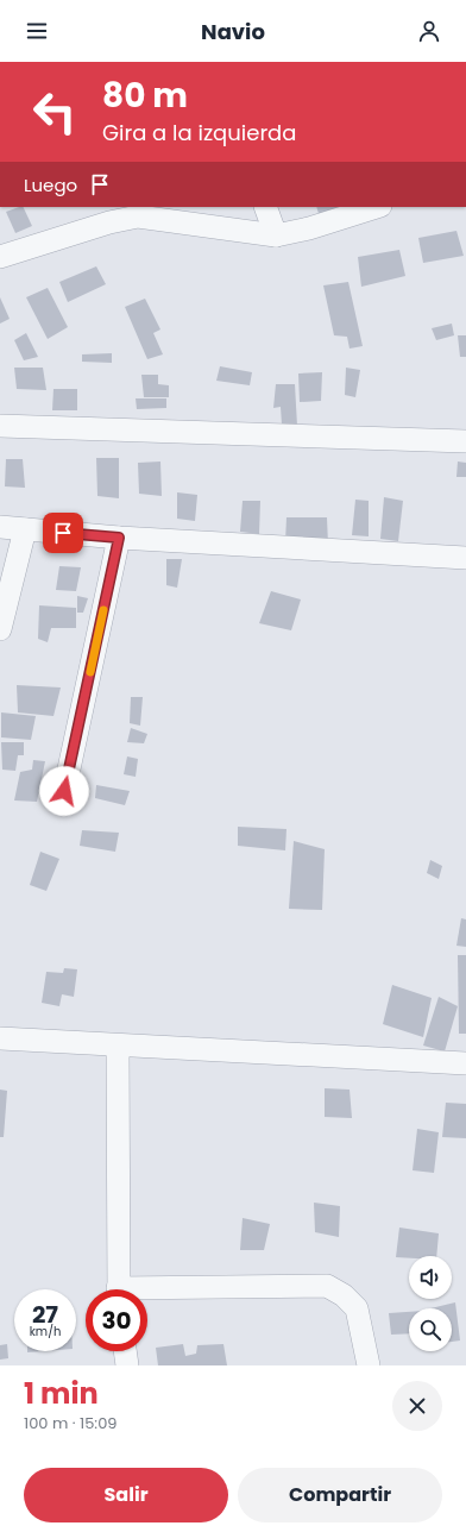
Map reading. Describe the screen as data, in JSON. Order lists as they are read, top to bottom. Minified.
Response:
{"page":{"header":"Navio","turn":["80 m","Gira a la izquierda"],"then":"Luego","speed":"27 km/h","limit":"30","heading":["1 min","100 m · 15:09"],"buttons":["Salir","Compartir"]}}
